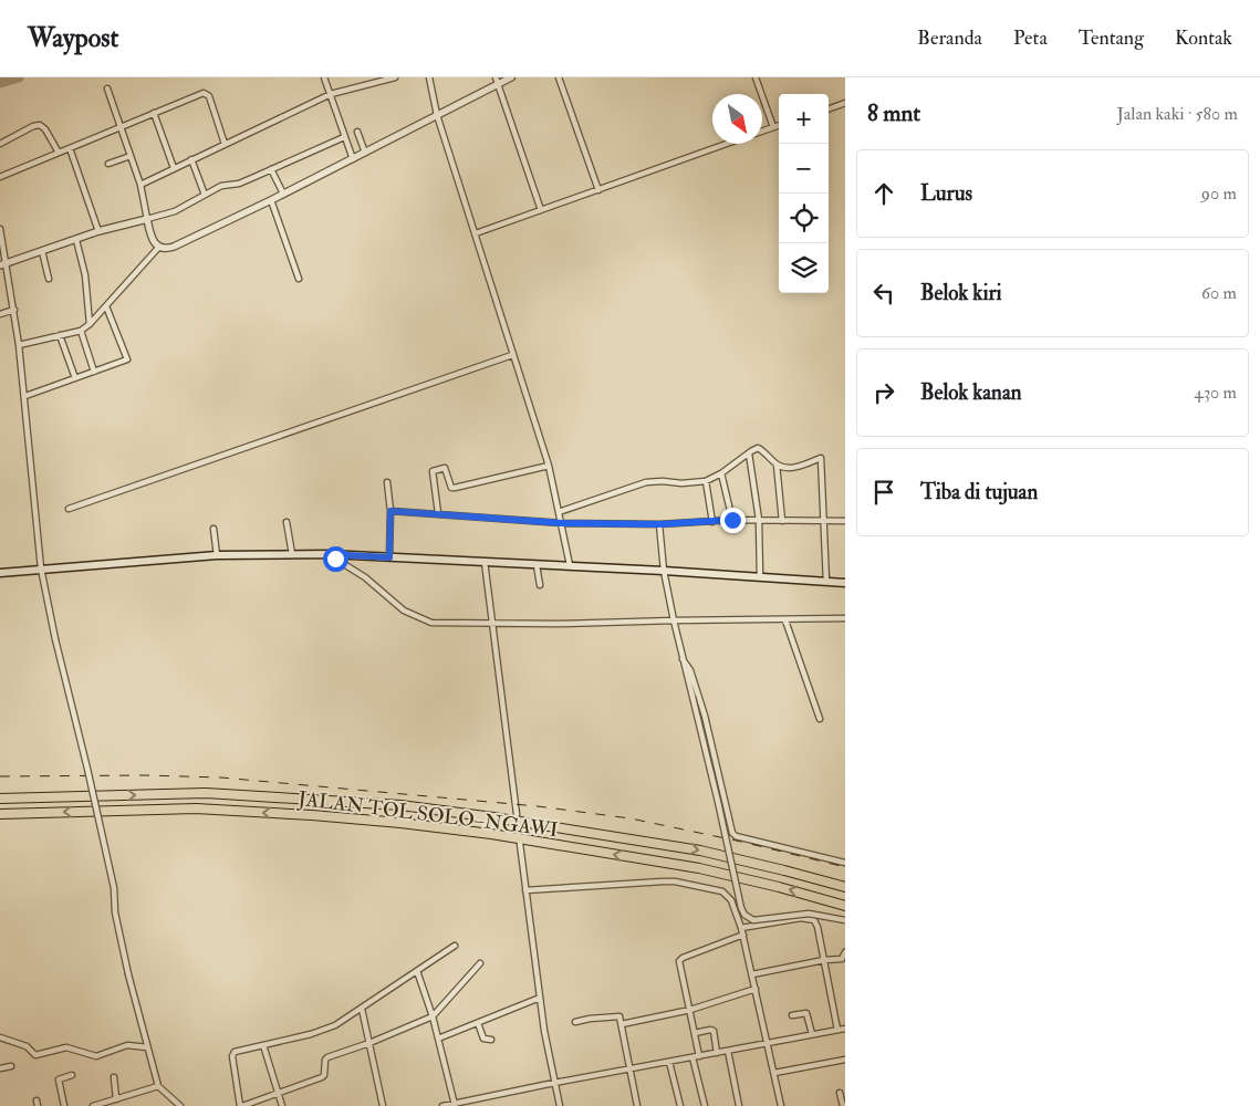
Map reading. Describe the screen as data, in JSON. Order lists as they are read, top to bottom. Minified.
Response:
{"streets":{"highway":["JALAN TOL SOLO–NGAWI"]},"north":"bottom right","page":{"header":"Waypost","nav":["Beranda","Peta","Tentang","Kontak"],"heading":["8 mnt","Jalan kaki · 580 m"],"map_buttons":["+","−"],"list":[["Lurus","90 m"],["Belok kiri","60 m"],["Belok kanan","430 m"],"Tiba di tujuan"]}}
